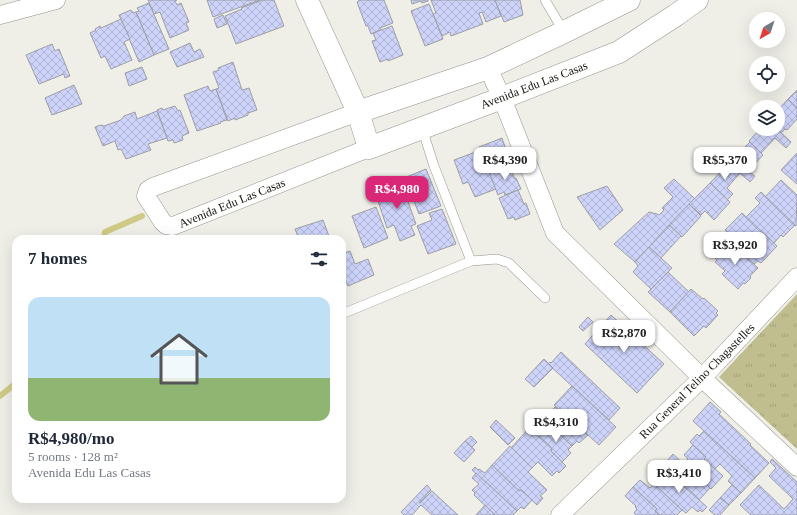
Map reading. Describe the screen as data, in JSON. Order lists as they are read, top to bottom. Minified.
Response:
{"streets":{"street":["Avenida Edu Las Casas","Rua General Telino Chagastelles"]},"north":"bottom left","page":{"price":["R$4,390","R$5,370","R$4,980","R$3,920","R$2,870","R$4,310","R$3,410"],"heading":"7 homes","list":[{"name":"R$4,980/mo","note":"5 rooms · 128 m² · Avenida Edu Las Casas"}]}}
